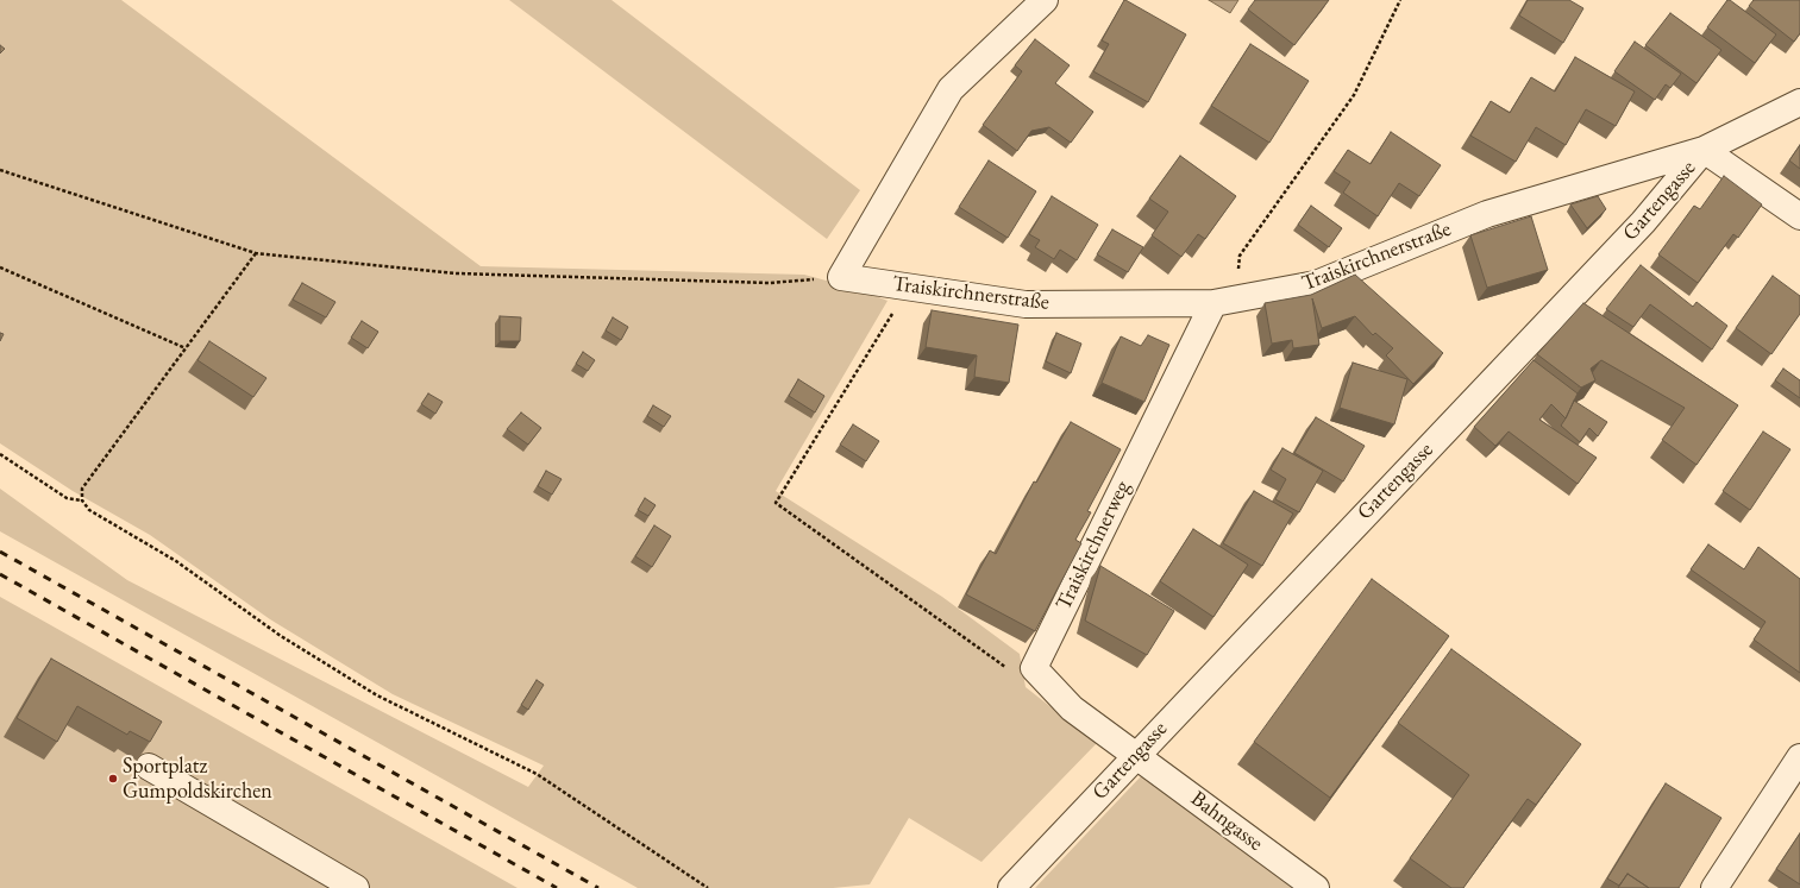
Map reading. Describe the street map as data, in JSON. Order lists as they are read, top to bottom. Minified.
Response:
{"streets":{"street":["Gartengasse","Traiskirchnerstraße","Traiskirchnerweg","Bahngasse"]},"crossings":[["Gartengasse","Traiskirchnerstraße"],["Gartengasse","Bahngasse"],["Traiskirchnerstraße","Traiskirchnerweg"]],"places":["Sportplatz Gumpoldskirchen"]}
